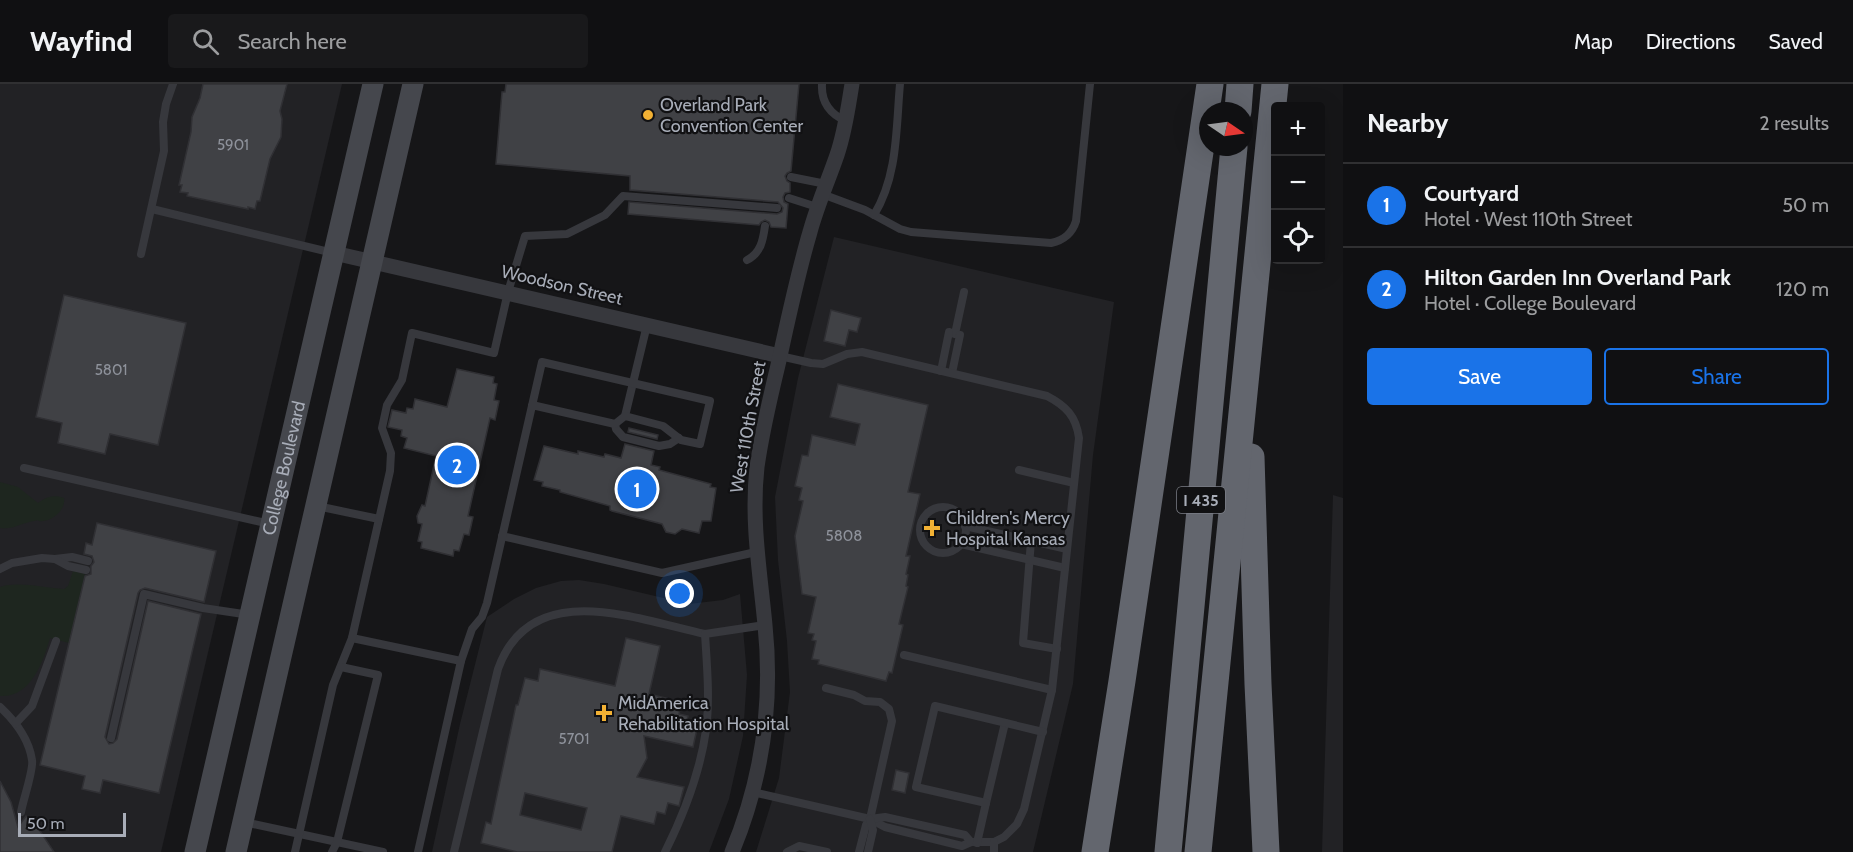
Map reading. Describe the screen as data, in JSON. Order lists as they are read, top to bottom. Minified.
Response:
{"streets":{"highway":["I 435"],"main road":["College Boulevard"],"street":["Woodson Street","West 110th Street"]},"crossings":[["Woodson Street","West 110th Street"],["Woodson Street","College Boulevard"]],"places":{"other":["Overland Park Convention Center"],"health":["Children's Mercy Hospital Kansas","MidAmerica Rehabilitation Hospital"]},"house_numbers":["5901","5801","5808","5701"],"scale_bar":"50 m","north":"right","page":{"header":"Wayfind","search":"Search here","nav":["Map","Directions","Saved"],"heading":["Nearby","2 results"],"map_buttons":["+","−"],"list":[{"mark":"1","name":"Courtyard","note":"Hotel · West 110th Street","value":"50 m"},{"mark":"2","name":"Hilton Garden Inn Overland Park","note":"Hotel · College Boulevard","value":"120 m"}],"buttons":["Save","Share"],"pins":["2","1"],"scale":"50 m"}}
